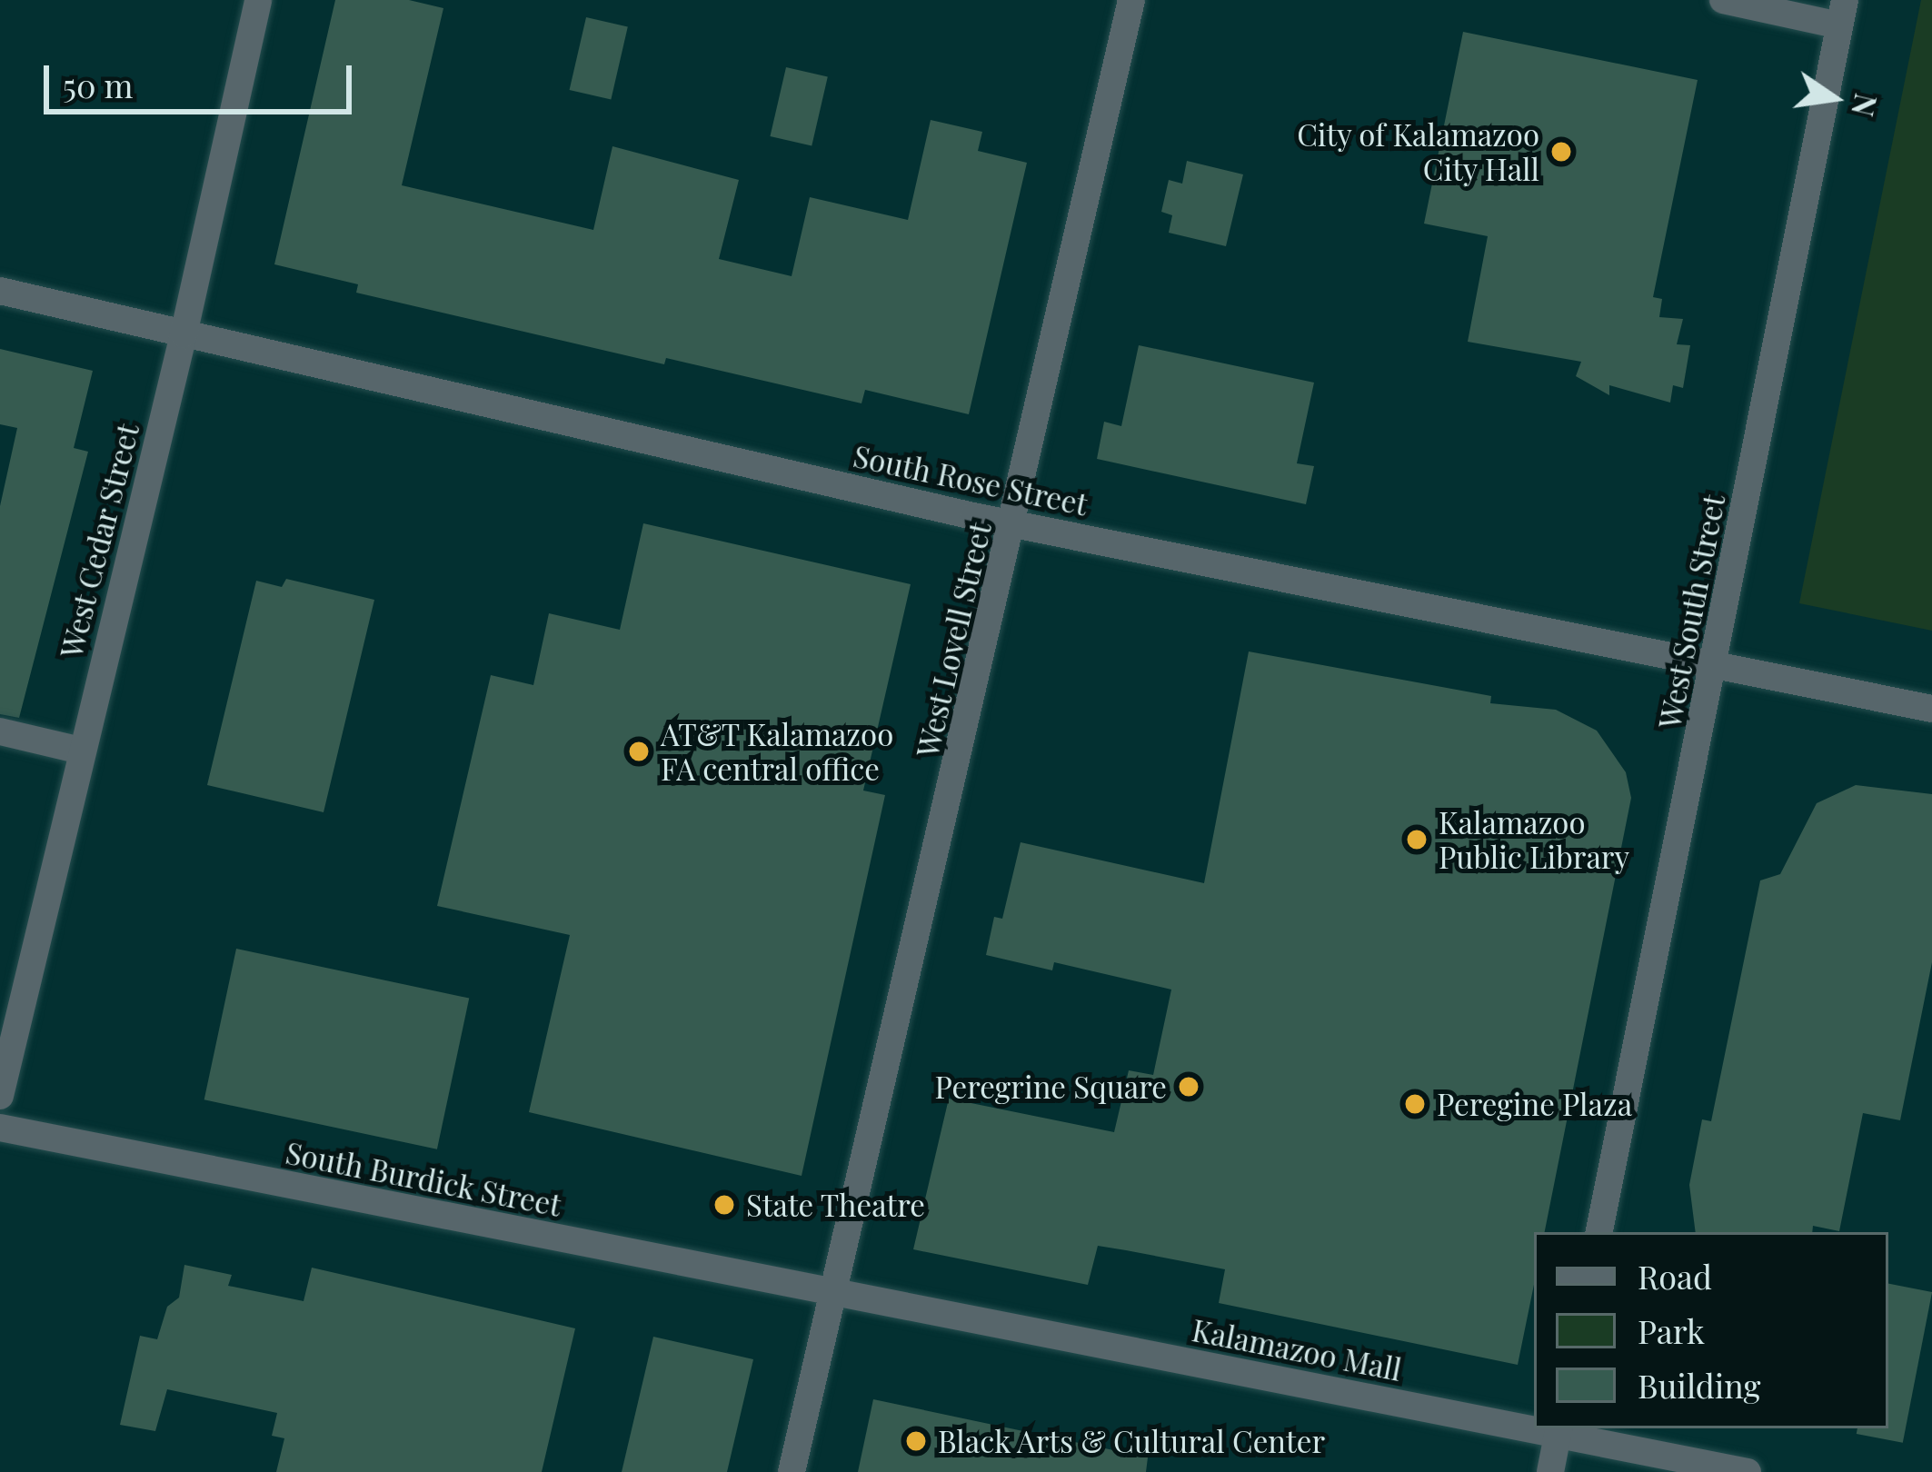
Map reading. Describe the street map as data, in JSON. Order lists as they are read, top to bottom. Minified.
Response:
{"streets":{"street":["South Rose Street","West Cedar Street","West South Street","West Lovell Street","South Burdick Street","Kalamazoo Mall"]},"crossings":[["South Rose Street","West Cedar Street"],["South Rose Street","West South Street"],["South Rose Street","West Lovell Street"],["West Lovell Street","South Burdick Street"],["West Lovell Street","Kalamazoo Mall"],["South Burdick Street","Kalamazoo Mall"]],"places":["City of Kalamazoo City Hall","AT&T Kalamazoo FA central office","Kalamazoo Public Library","Peregrine Square","Peregine Plaza","State Theatre","Black Arts & Cultural Center"],"legend":["Road","Park","Building"],"scale_bar":"50 m","north":"right"}
